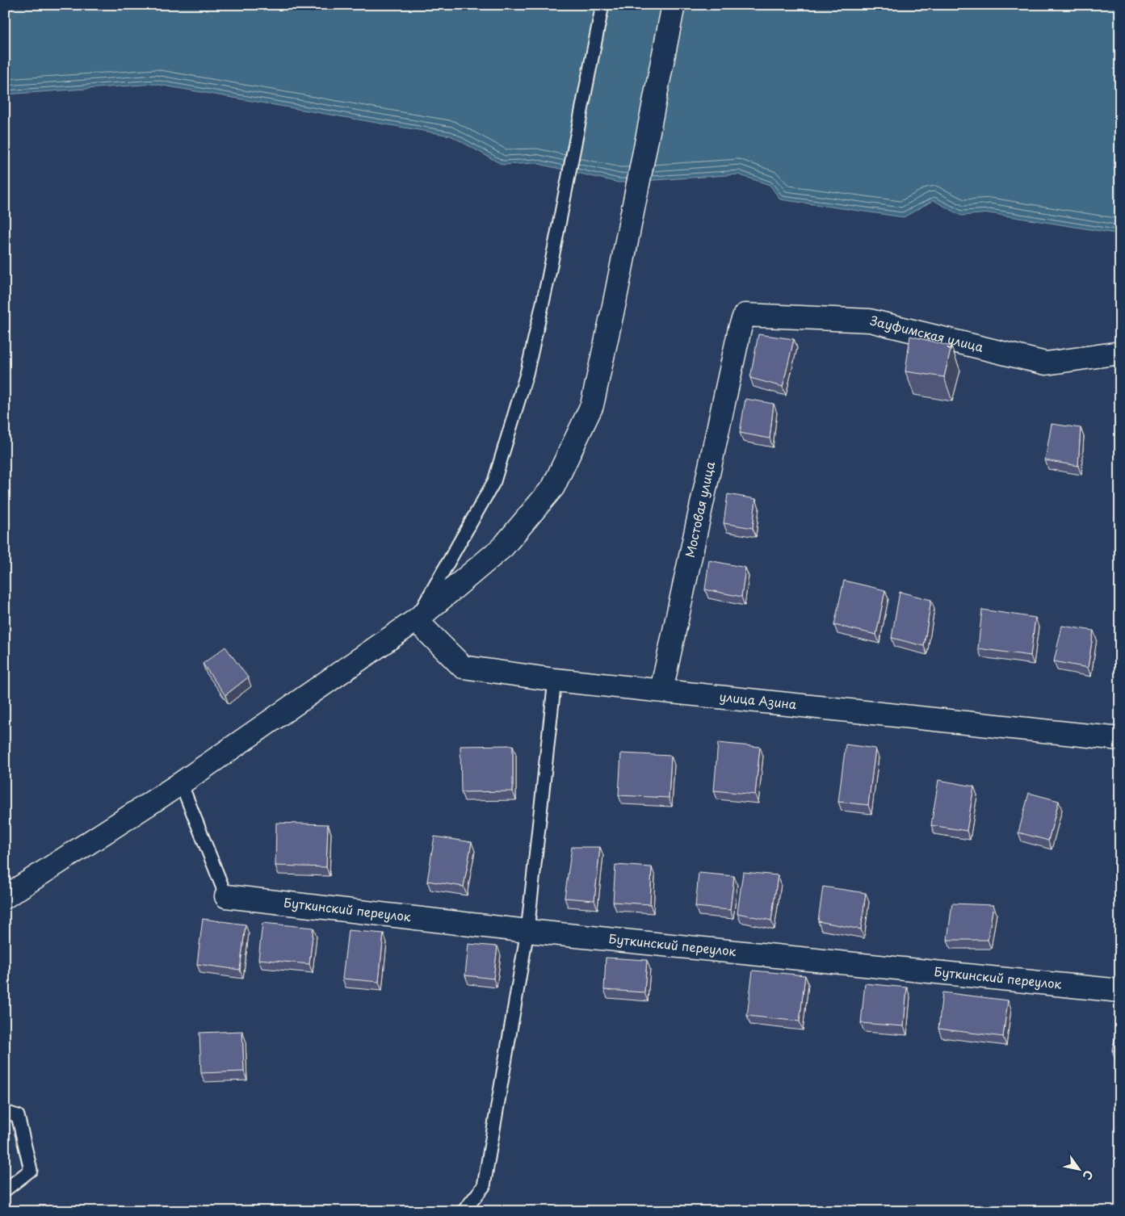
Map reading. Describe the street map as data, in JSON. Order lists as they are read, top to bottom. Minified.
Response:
{"streets":{"street":["Зауфимская улица","Мостовая улица","улица Азина","Буткинский переулок"]},"crossings":[["Зауфимская улица","Мостовая улица"],["Мостовая улица","улица Азина"]],"north":"bottom right"}
